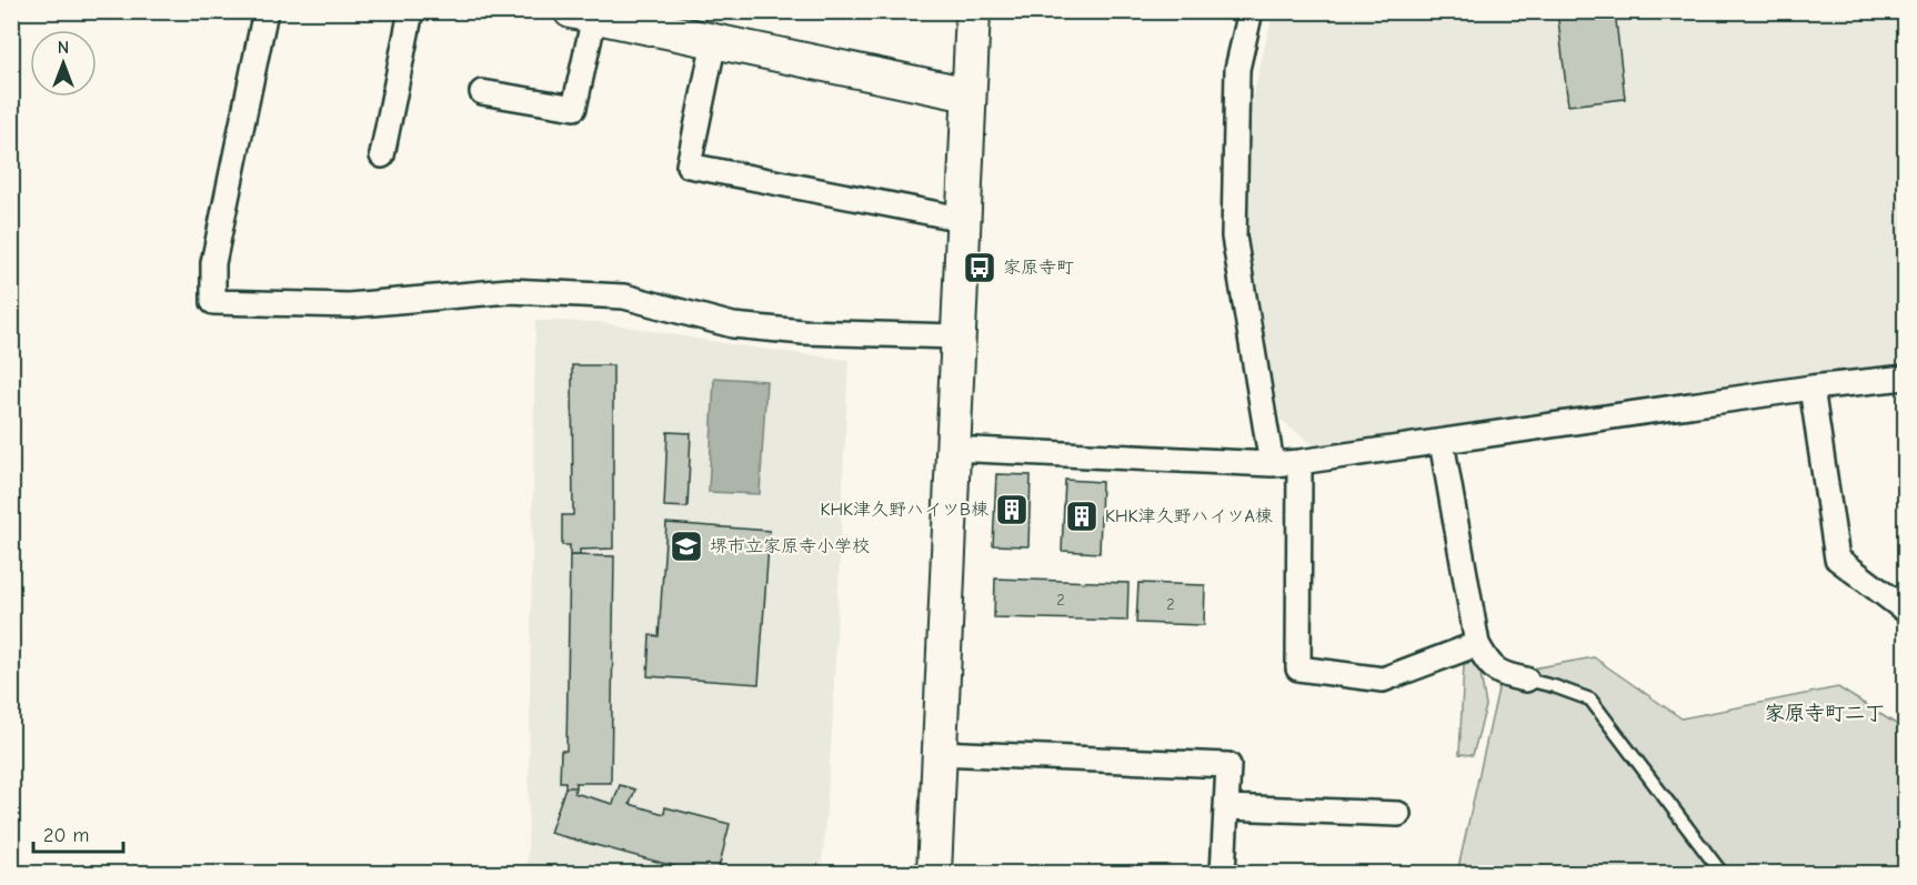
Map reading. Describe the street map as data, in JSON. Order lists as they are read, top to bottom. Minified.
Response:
{"districts":["家原寺町二丁"],"places":{"bus stop":["家原寺町"],"building":["KHK津久野ハイツB棟","KHK津久野ハイツA棟"],"school or university":["堺市立家原寺小学校"]},"house_numbers":["2","2"],"scale_bar":"20 m","north":"top"}
